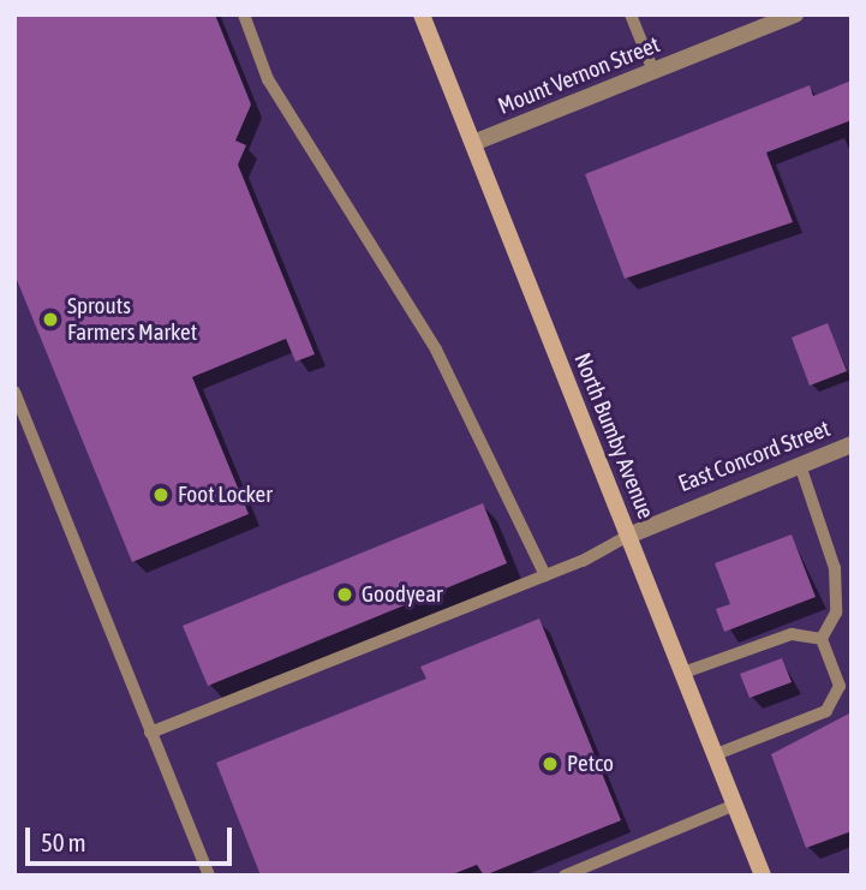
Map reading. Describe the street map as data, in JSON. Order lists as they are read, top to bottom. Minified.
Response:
{"streets":{"street":["Mount Vernon Street","North Bumby Avenue","East Concord Street"]},"crossings":[["Mount Vernon Street","North Bumby Avenue"],["North Bumby Avenue","East Concord Street"]],"places":["Sprouts Farmers Market","Foot Locker","Goodyear","Petco"],"scale_bar":"50 m"}
